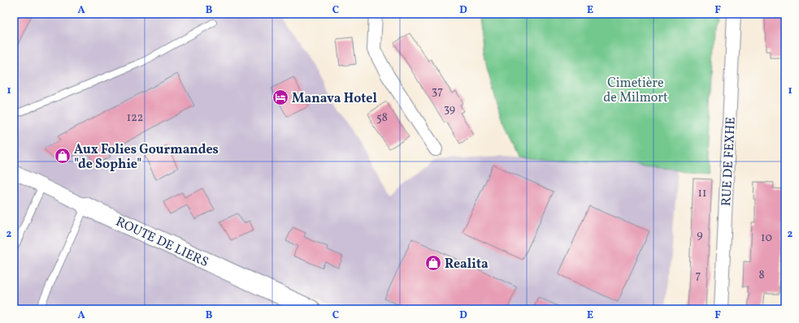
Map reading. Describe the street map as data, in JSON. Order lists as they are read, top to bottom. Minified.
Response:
{"streets":{"street":["RUE DE FEXHE","ROUTE DE LIERS"]},"parks":["Cimetière de Milmort"],"places":{"hotel":["Manava Hotel"],"shop":["Aux Folies Gourmandes \"de Sophie\"","Realita"]},"house_numbers":["37","39","122","58","11","9","10","7","8"],"grid":{"columns":["A","B","C","D","E","F"],"rows":["1","2"]}}
